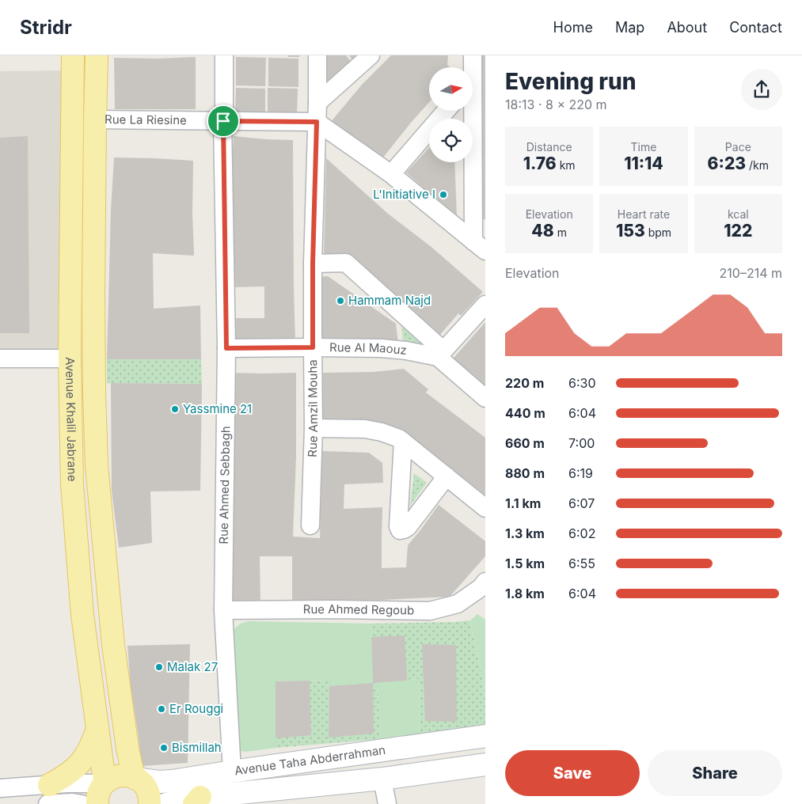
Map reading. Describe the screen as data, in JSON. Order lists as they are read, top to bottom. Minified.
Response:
{"streets":{"main road":["Avenue Khalil Jabrane"],"street":["Rue La Riesine","Rue Al Maouz","Rue Amzil Mouha","Rue Ahmed Sebbagh","Rue Ahmed Regoub","Avenue Taha Abderrahman"]},"crossings":[["Rue La Riesine","Rue Amzil Mouha"],["Rue La Riesine","Avenue Khalil Jabrane"],["Rue La Riesine","Rue Ahmed Sebbagh"],["Rue Al Maouz","Rue Amzil Mouha"],["Rue Al Maouz","Rue Ahmed Sebbagh"],["Avenue Khalil Jabrane","Avenue Taha Abderrahman"],["Rue Ahmed Sebbagh","Rue Ahmed Regoub"],["Rue Ahmed Sebbagh","Avenue Taha Abderrahman"]],"places":["L'Initiative I","Hammam Najd","Yassmine 21","Malak 27","Er Rouggi","Bismillah"],"north":"right","page":{"header":"Stridr","nav":["Home","Map","About","Contact"],"heading":["Evening run","18:13 · 8 × 220 m"],"stats":[["Distance","1.76 km"],["Time","11:14"],["Pace","6:23 /km"],["Elevation","48 m"],["Heart rate","153 bpm"],["kcal","122"]],"chart":["Elevation","210–214 m"],"list":[{"name":"220 m","note":"6:30"},{"name":"440 m","note":"6:04"},{"name":"660 m","note":"7:00"},{"name":"880 m","note":"6:19"},{"name":"1.1 km","note":"6:07"},{"name":"1.3 km","note":"6:02"},{"name":"1.5 km","note":"6:55"},{"name":"1.8 km","note":"6:04"}],"buttons":["Save","Share"]}}
